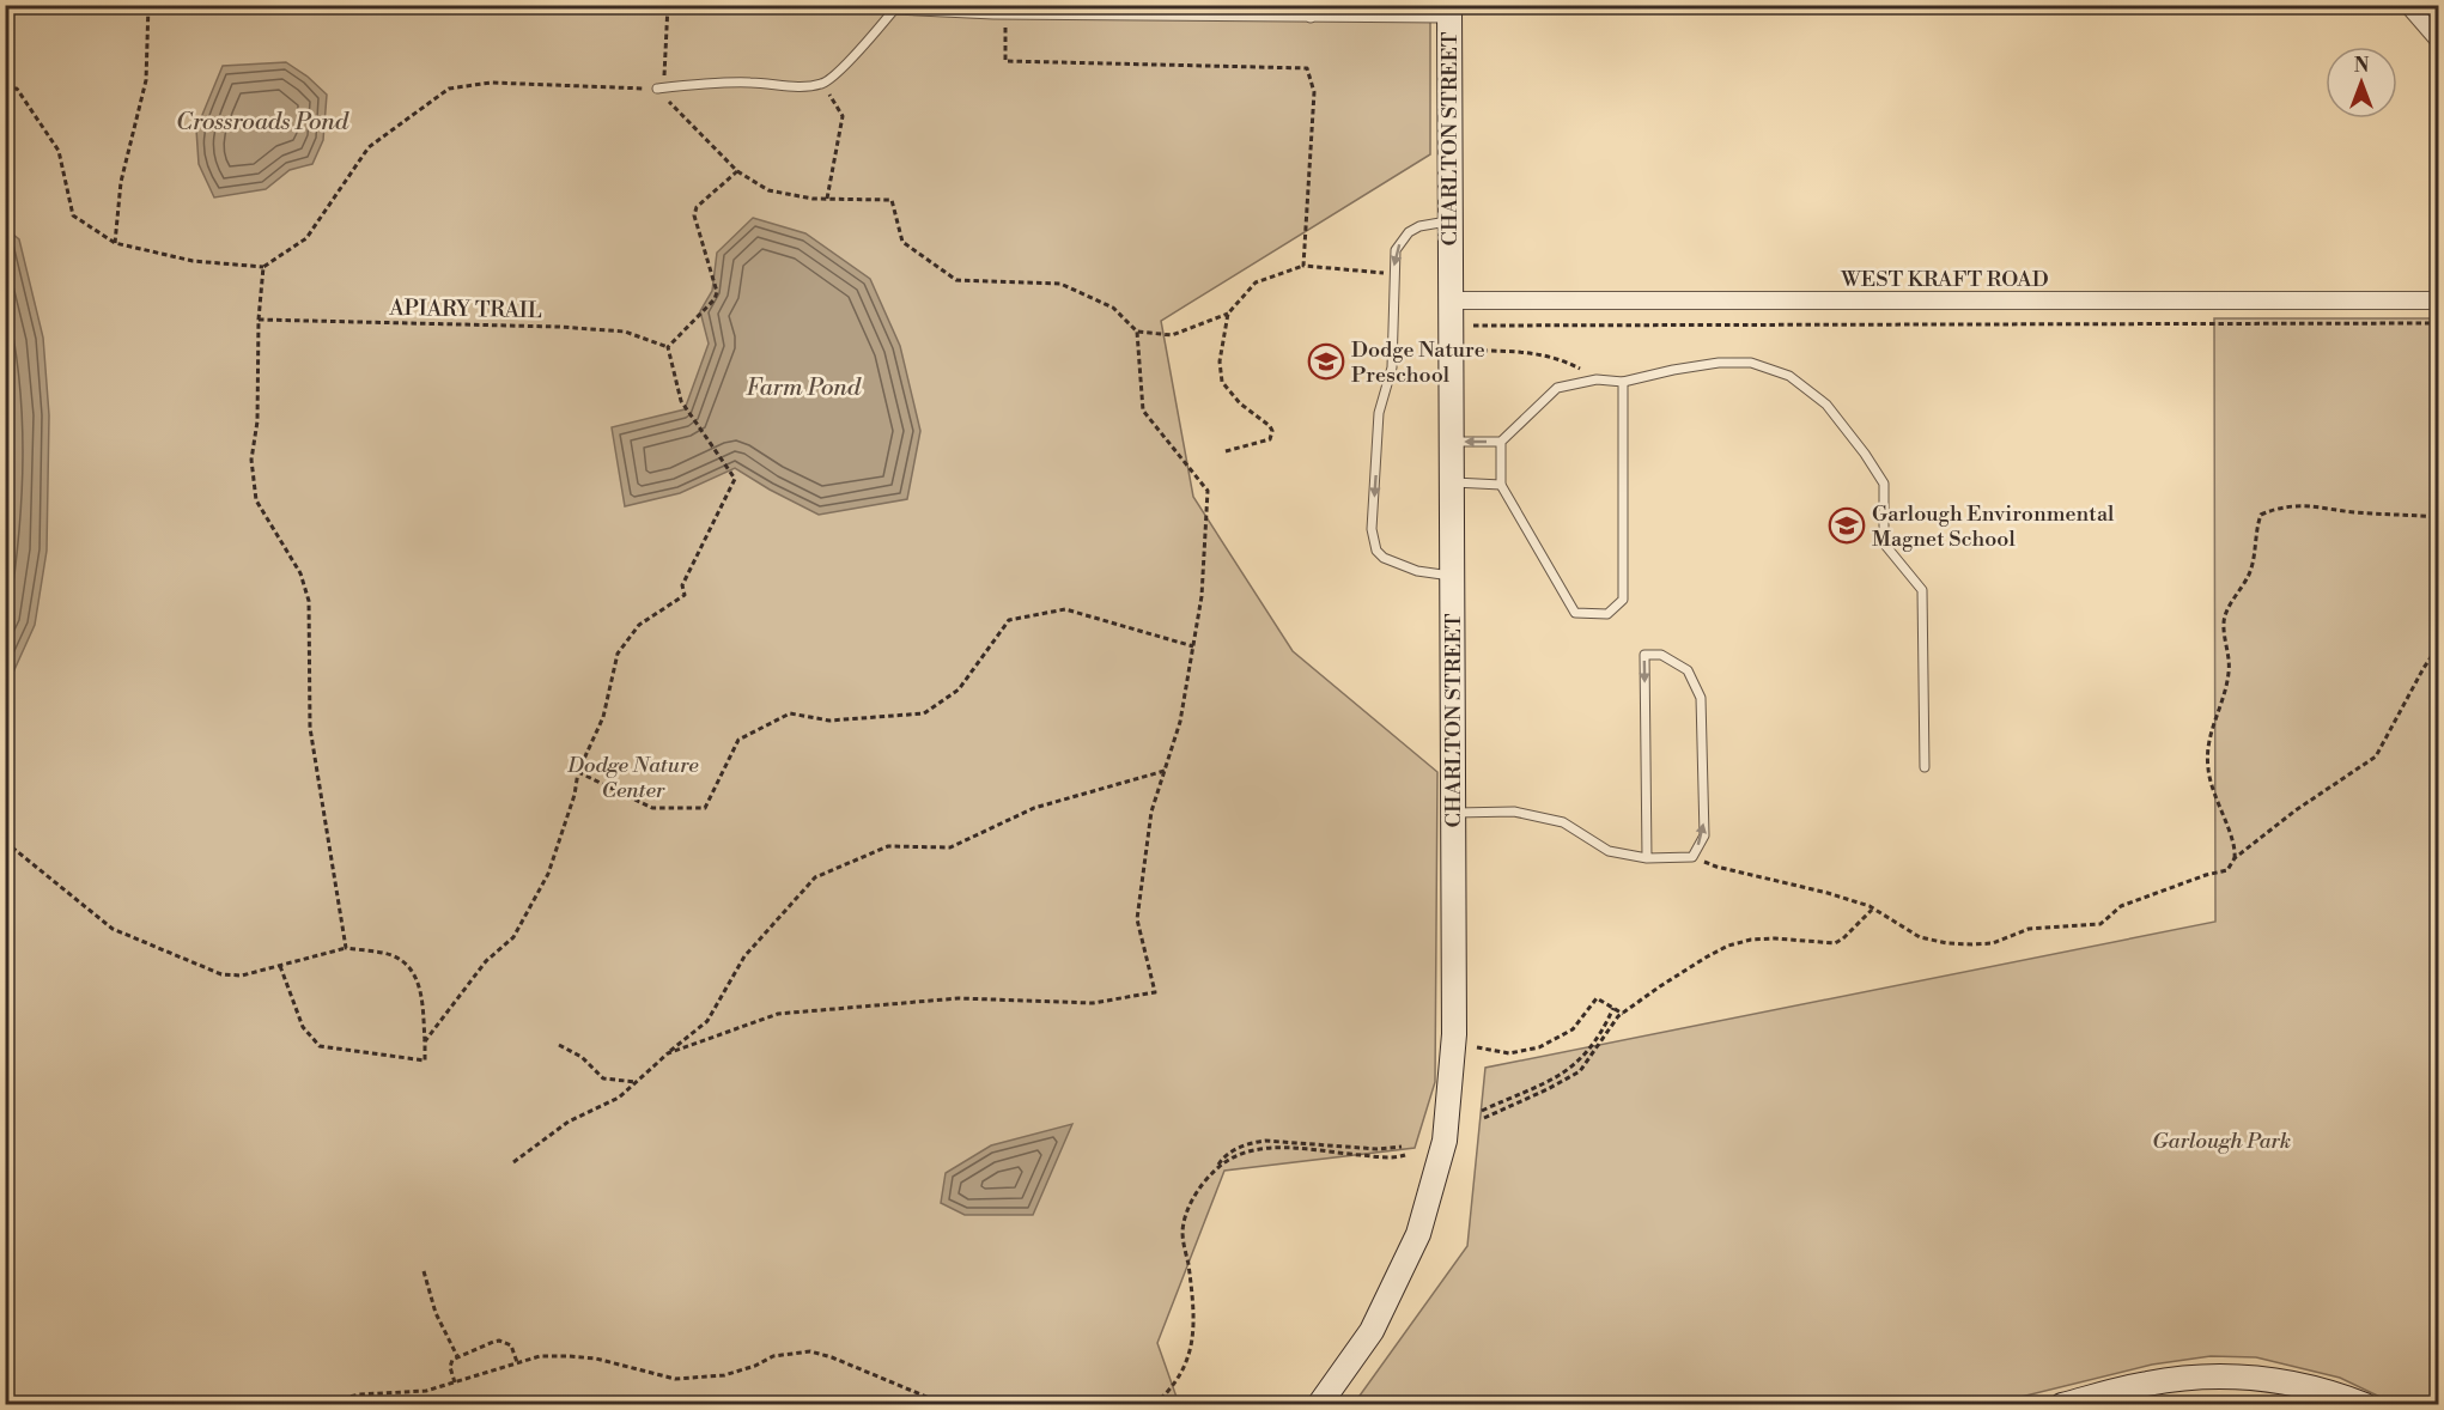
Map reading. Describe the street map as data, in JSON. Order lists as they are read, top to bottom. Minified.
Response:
{"streets":{"street":["CHARLTON STREET","WEST KRAFT ROAD"],"path":["APIARY TRAIL"]},"crossings":[["CHARLTON STREET","WEST KRAFT ROAD"]],"water":["Crossroads Pond","Farm Pond"],"parks":["Dodge Nature Center","Garlough Park"],"places":{"school or university":["Dodge Nature Preschool","Garlough Environmental Magnet School"]},"north":"top"}
